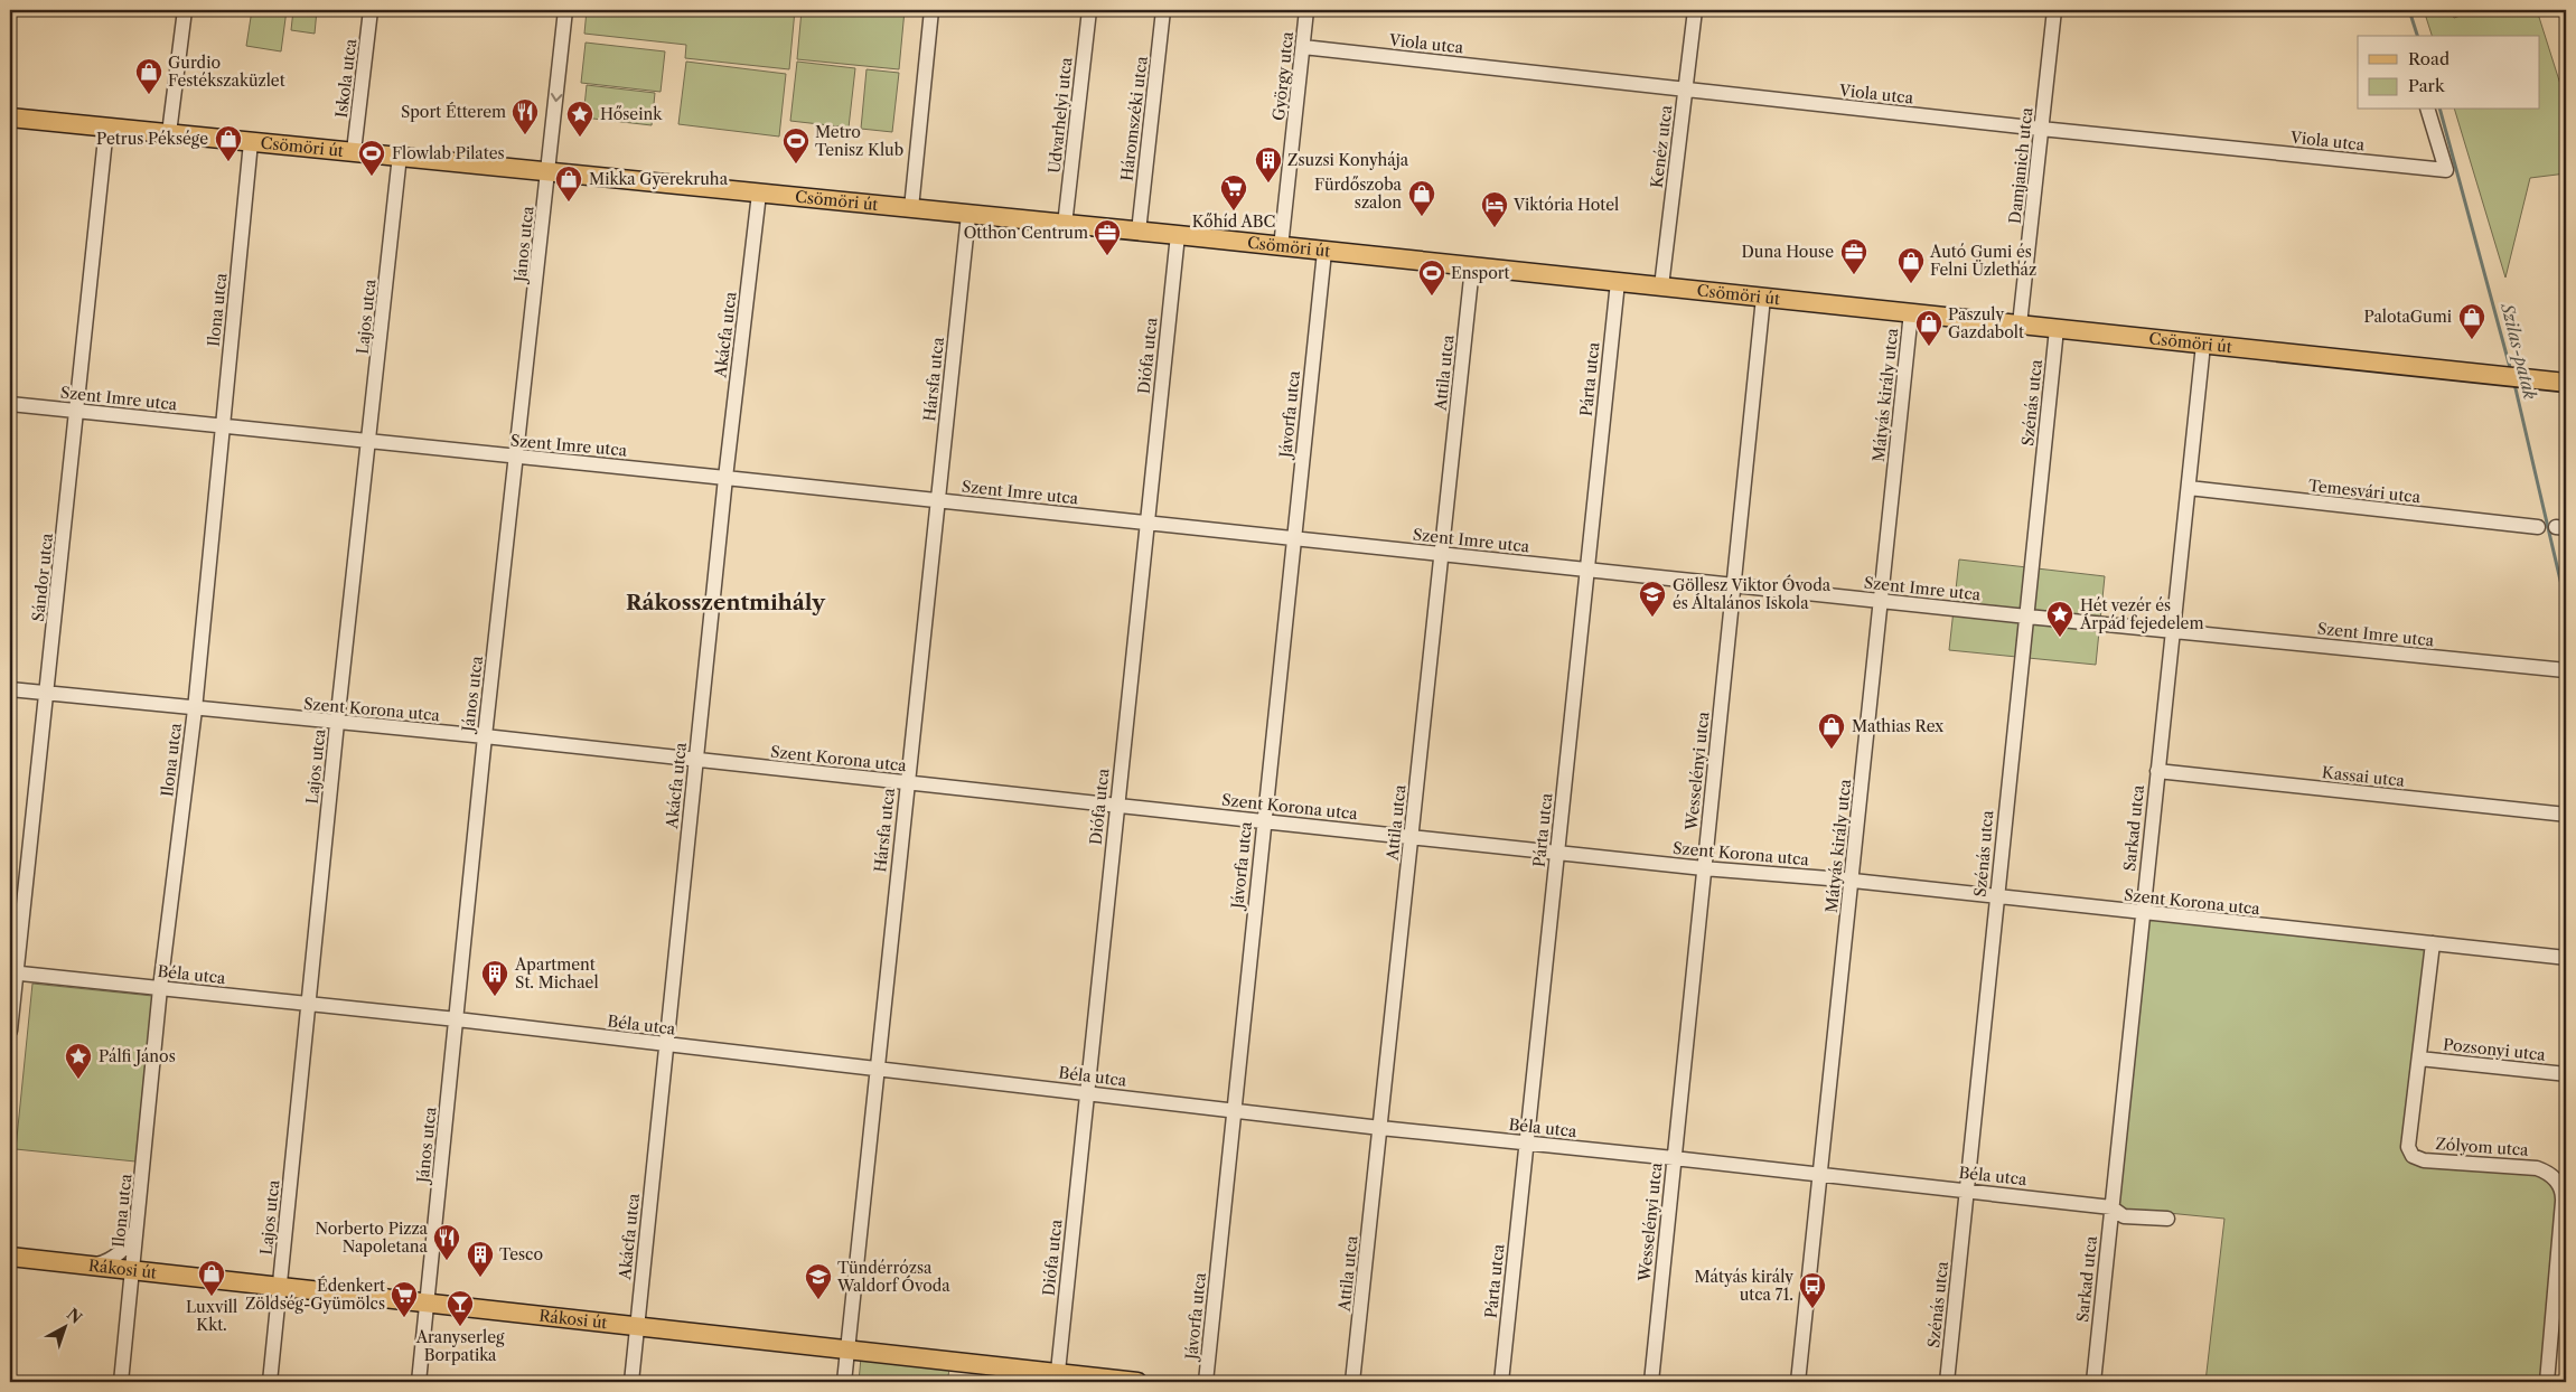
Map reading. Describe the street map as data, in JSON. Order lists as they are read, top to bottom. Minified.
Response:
{"streets":{"main road":["Csömöri út","Rákosi út"],"street":["Viola utca","György utca","Iskola utca","Udvarhelyi utca","Háromszéki utca","Kenéz utca","Damjanich utca","János utca","Ilona utca","Lajos utca","Akácfa utca","Diófa utca","Attila utca","Hársfa utca","Párta utca","Mátyás király utca","Szent Imre utca","Szénás utca","Jávorfa utca","Temesvári utca","Sándor utca","Szent Korona utca","Wesselényi utca","Kassai utca","Sarkad utca","Béla utca","Pozsonyi utca","Zólyom utca"]},"crossings":[["Viola utca","György utca"],["Viola utca","Kenéz utca"],["Viola utca","Damjanich utca"],["György utca","Csömöri út"],["Iskola utca","Csömöri út"],["Udvarhelyi utca","Csömöri út"],["Háromszéki utca","Csömöri út"],["Csömöri út","Kenéz utca"],["Csömöri út","Damjanich utca"],["Csömöri út","János utca"],["Csömöri út","Ilona utca"],["Csömöri út","Lajos utca"],["Csömöri út","Akácfa utca"],["Csömöri út","Diófa utca"],["Csömöri út","Attila utca"],["Csömöri út","Hársfa utca"],["Csömöri út","Párta utca"],["Csömöri út","Mátyás király utca"],["Csömöri út","Szénás utca"],["Csömöri út","Jávorfa utca"],["Csömöri út","Sándor utca"],["Csömöri út","Wesselényi utca"],["Csömöri út","Sarkad utca"],["János utca","Szent Imre utca"],["János utca","Szent Korona utca"],["János utca","Béla utca"],["János utca","Rákosi út"],["Ilona utca","Szent Imre utca"],["Ilona utca","Szent Korona utca"],["Ilona utca","Béla utca"],["Ilona utca","Rákosi út"],["Lajos utca","Szent Imre utca"],["Lajos utca","Szent Korona utca"],["Lajos utca","Béla utca"],["Lajos utca","Rákosi út"],["Akácfa utca","Szent Imre utca"],["Akácfa utca","Szent Korona utca"],["Akácfa utca","Béla utca"],["Akácfa utca","Rákosi út"],["Diófa utca","Szent Imre utca"],["Diófa utca","Szent Korona utca"],["Diófa utca","Béla utca"],["Diófa utca","Rákosi út"],["Attila utca","Szent Imre utca"],["Attila utca","Szent Korona utca"],["Attila utca","Béla utca"],["Hársfa utca","Szent Imre utca"],["Hársfa utca","Szent Korona utca"],["Hársfa utca","Béla utca"],["Hársfa utca","Rákosi út"],["Párta utca","Szent Imre utca"],["Párta utca","Szent Korona utca"],["Párta utca","Béla utca"],["Mátyás király utca","Szent Imre utca"],["Mátyás király utca","Szent Korona utca"],["Mátyás király utca","Béla utca"],["Szent Imre utca","Szénás utca"],["Szent Imre utca","Jávorfa utca"],["Szent Imre utca","Sándor utca"],["Szent Imre utca","Wesselényi utca"],["Szent Imre utca","Sarkad utca"],["Szénás utca","Szent Korona utca"],["Szénás utca","Béla utca"],["Jávorfa utca","Szent Korona utca"],["Jávorfa utca","Béla utca"],["Temesvári utca","Sarkad utca"],["Sándor utca","Szent Korona utca"],["Sándor utca","Béla utca"],["Szent Korona utca","Wesselényi utca"],["Szent Korona utca","Sarkad utca"],["Szent Korona utca","Zólyom utca"],["Wesselényi utca","Béla utca"],["Kassai utca","Sarkad utca"],["Sarkad utca","Béla utca"],["Pozsonyi utca","Zólyom utca"]],"districts":["Rákosszentmihály"],"water":["Szilas-patak"],"places":{"shop":["Gurdio Festékszaküzlet","Petrus Péksége","Mikka Gyerekruha","Fürdőszoba szalon","Autó Gumi és Felni Üzletház","PalotaGumi","Paszuly Gazdabolt","Mathias Rex","Luxvill Kkt."],"restaurant":["Sport Étterem","Norberto Pizza Napoletana"],"place":["Hőseink","Hét vezér és Árpád fejedelem","Pálfi János"],"sports":["Metro Tenisz Klub","Flowlab Pilates","Ensport"],"building":["Zsuzsi Konyhája","Apartment St. Michael","Tesco"],"supermarket":["Kőhíd ABC","Édenkert Zöldség-Gyümölcs"],"hotel":["Viktória Hotel"],"office":["Otthon Centrum","Duna House"],"school or university":["Göllesz Viktor Óvoda és Általános Iskola","Tündérrózsa Waldorf Óvoda"],"bus stop":["Mátyás király utca 71."],"bar":["Aranyserleg Borpatika"]},"legend":["Road","Park"],"north":"top right"}
